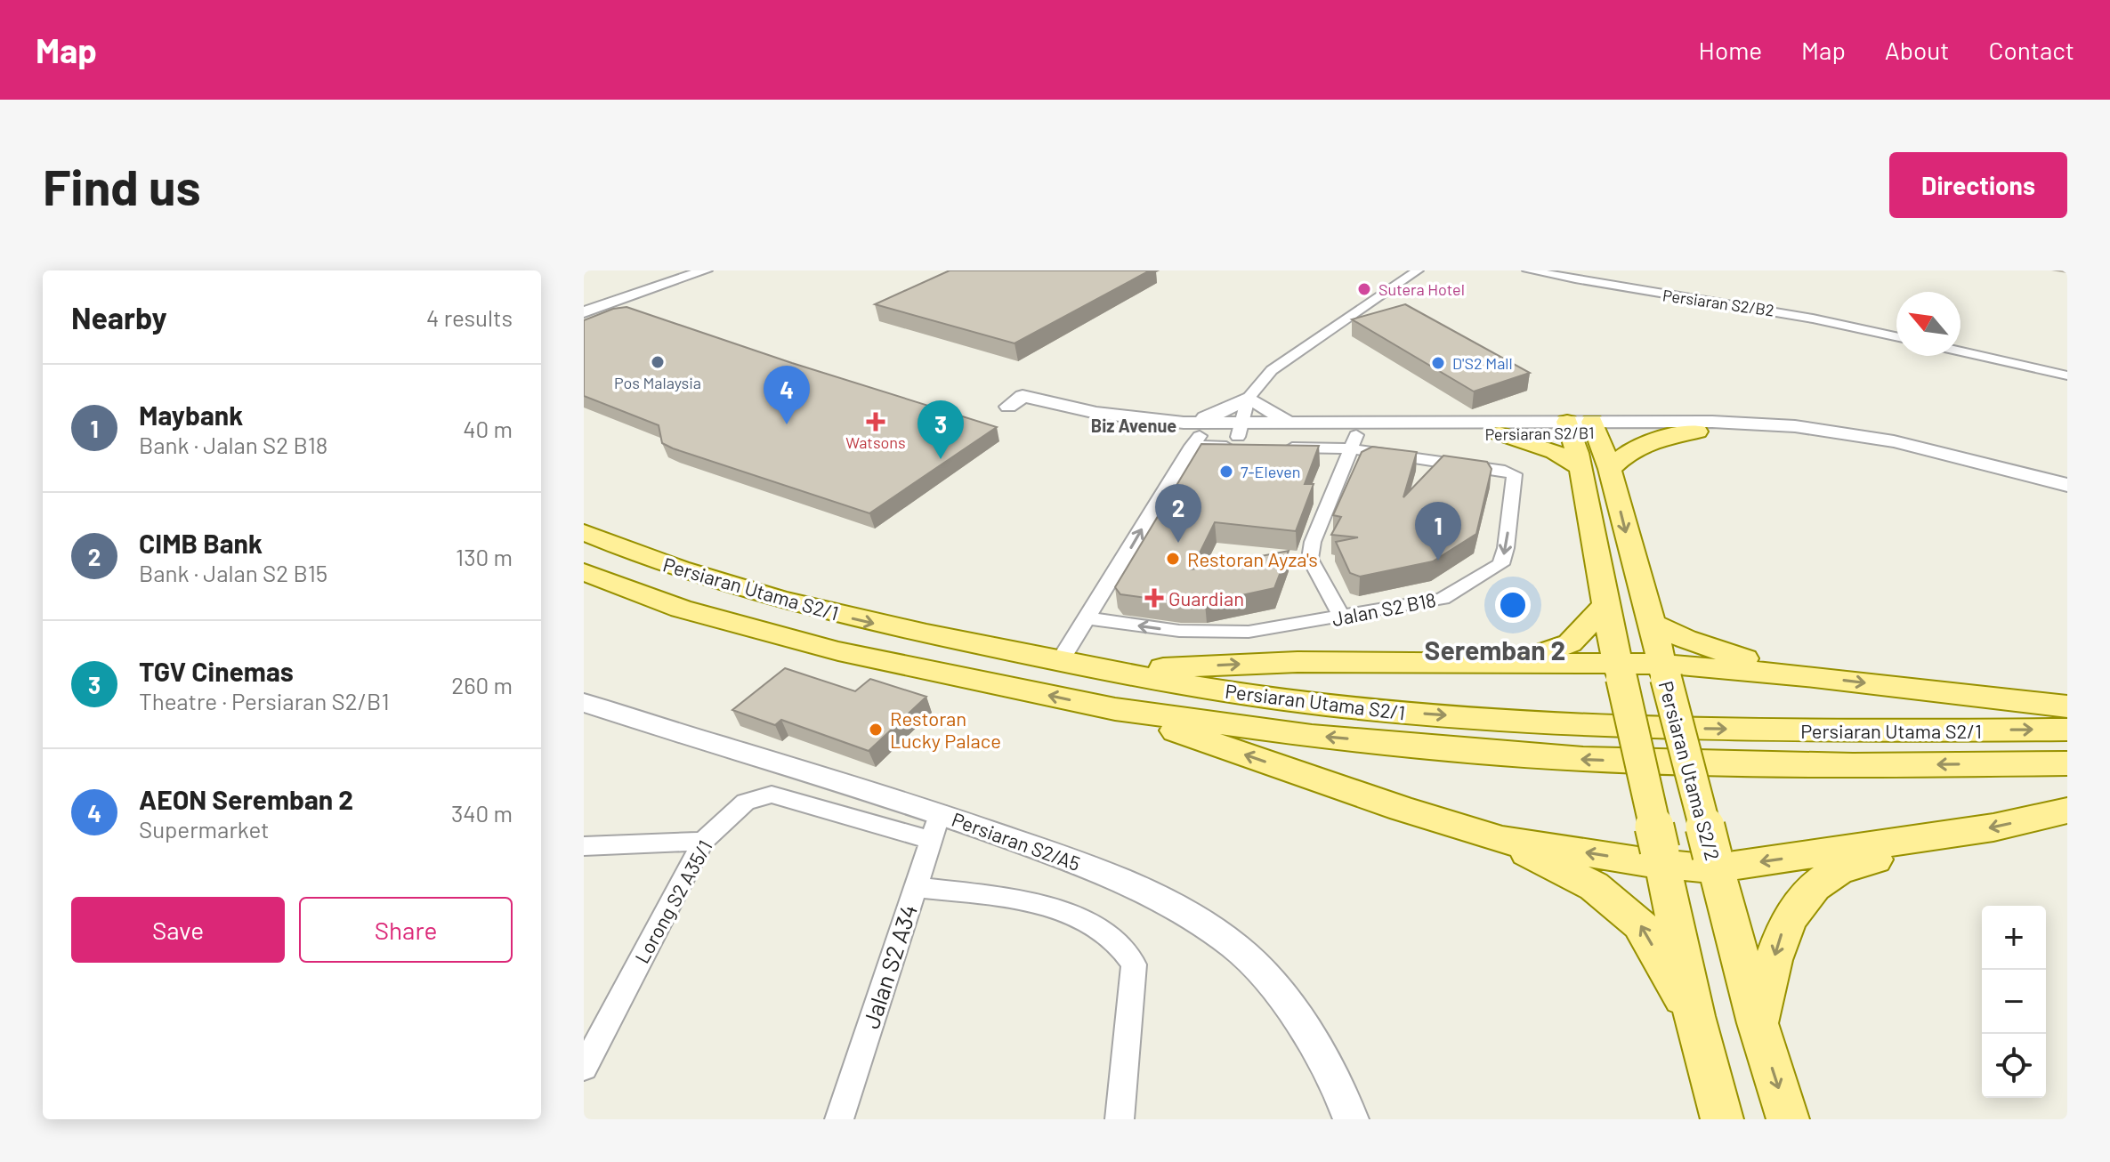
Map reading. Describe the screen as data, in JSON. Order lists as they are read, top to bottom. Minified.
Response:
{"streets":{"main road":["Persiaran Utama S2/1","Persiaran Utama S2/2"],"street":["Persiaran S2/B2","Persiaran S2/B1","Jalan S2 B18","Persiaran S2/A5","Lorong S2 A35/1","Jalan S2 A34"]},"crossings":[["Persiaran S2/B1","Jalan S2 B18"],["Persiaran S2/B1","Persiaran Utama S2/2"],["Persiaran S2/A5","Lorong S2 A35/1"],["Persiaran S2/A5","Jalan S2 A34"],["Lorong S2 A35/1","Jalan S2 A34"]],"districts":["Biz Avenue","Seremban 2"],"places":{"other":["Sutera Hotel","Pos Malaysia","D'S2 Mall","7-Eleven","Restoran Ayza's","Restoran Lucky Palace"],"health":["Watsons","Guardian"]},"north":"top left","page":{"header":"Map","nav":["Home","Map","About","Contact"],"buttons":["Directions",["Save","Share"]],"title":"Find us","heading":["Nearby","4 results"],"list":[{"mark":"1","name":"Maybank","note":"Bank · Jalan S2 B18","value":"40 m"},{"mark":"2","name":"CIMB Bank","note":"Bank · Jalan S2 B15","value":"130 m"},{"mark":"3","name":"TGV Cinemas","note":"Theatre · Persiaran S2/B1","value":"260 m"},{"mark":"4","name":"AEON Seremban 2","note":"Supermarket","value":"340 m"}],"pins":["4","3","2","1"],"map_buttons":["+","−"]}}
